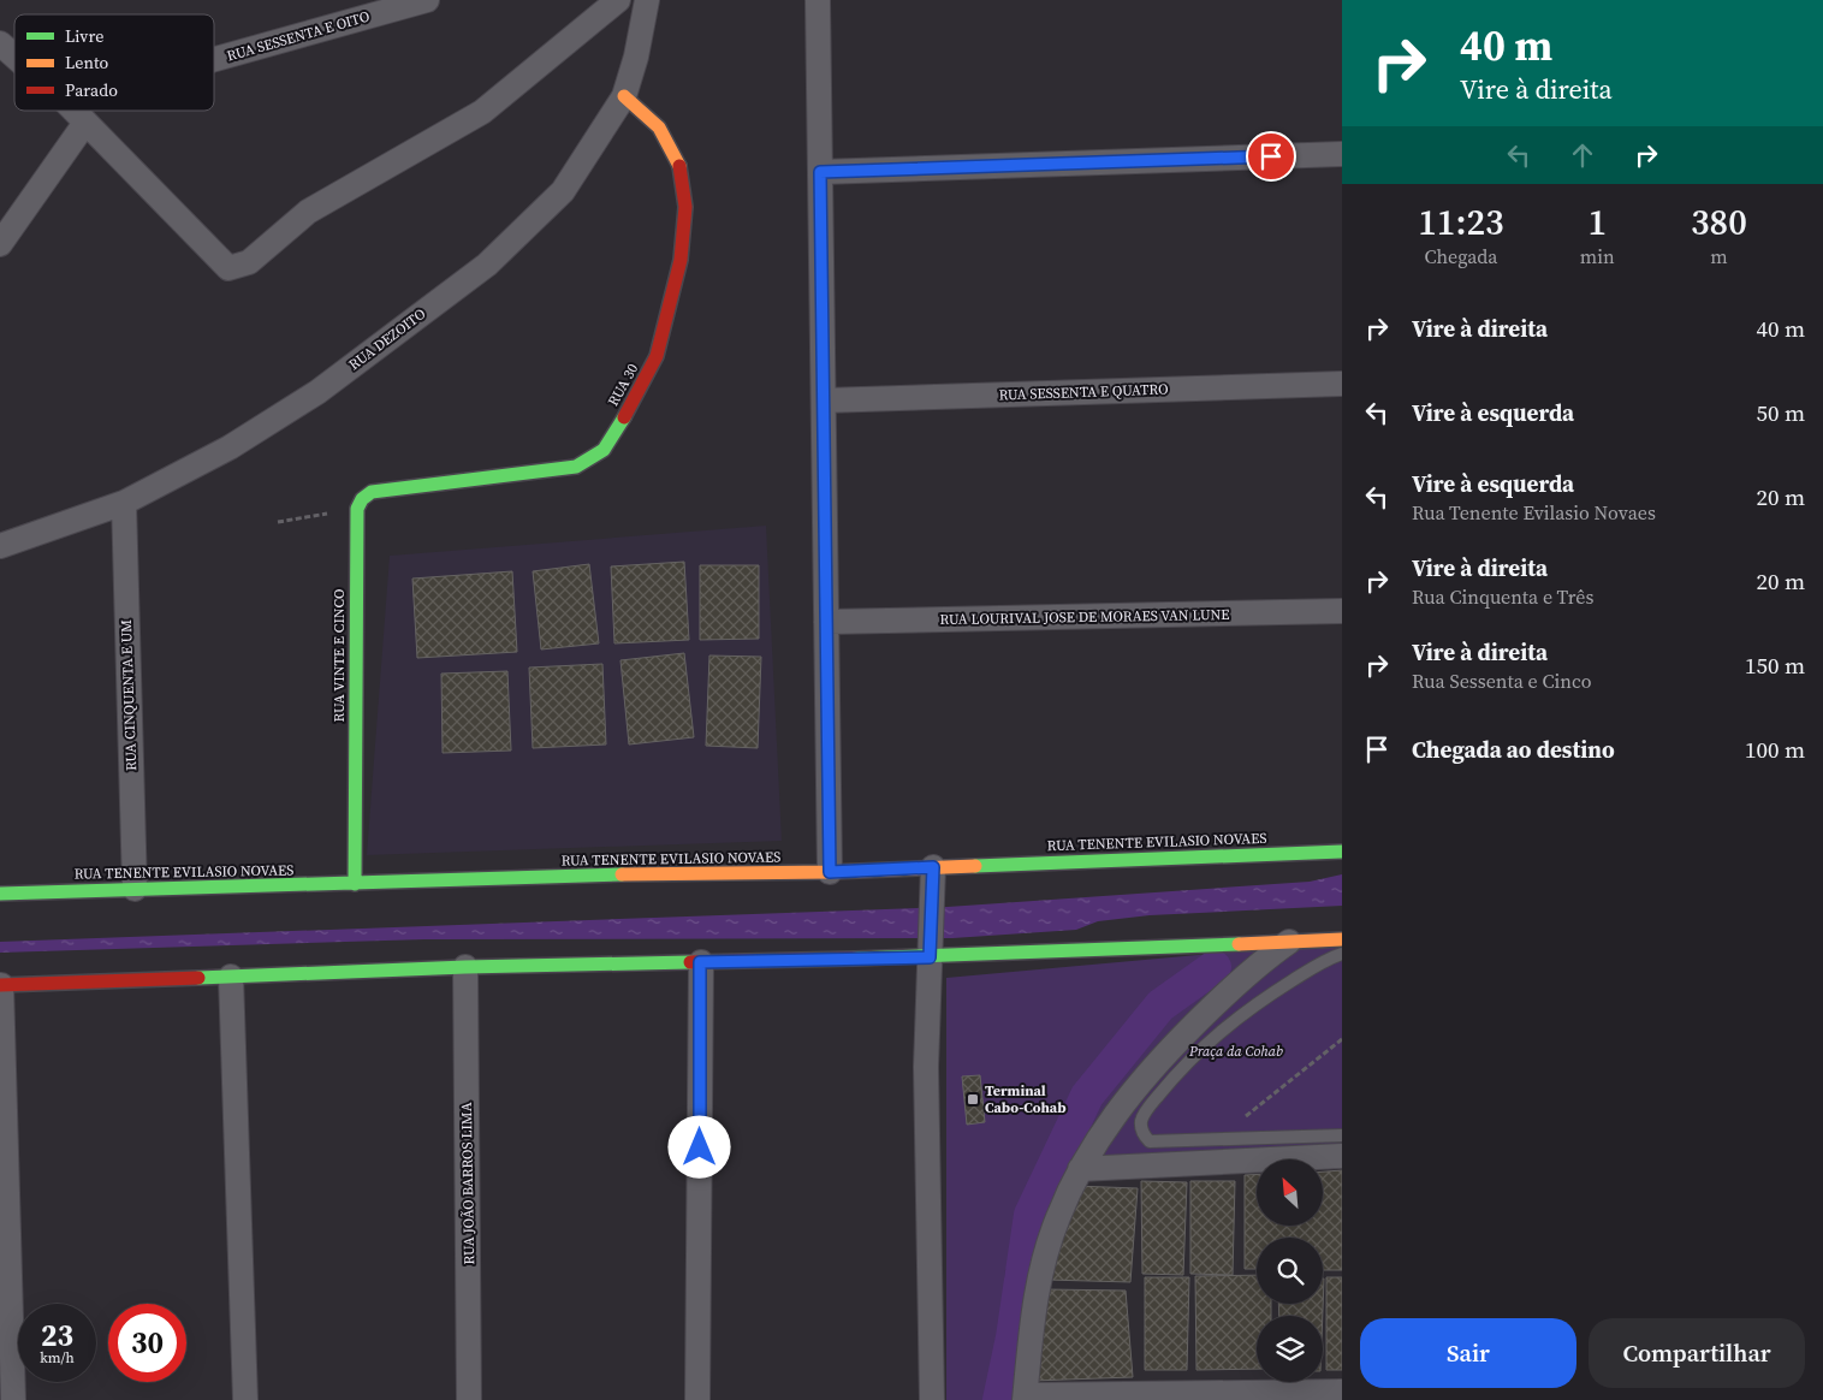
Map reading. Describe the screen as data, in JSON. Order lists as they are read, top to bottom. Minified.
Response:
{"streets":{"street":["RUA SESSENTA E OITO","RUA DEZOITO","RUA 30","RUA SESSENTA E QUATRO","RUA LOURIVAL JOSE DE MORAES VAN LUNE","RUA VINTE E CINCO","RUA CINQUENTA E UM","RUA TENENTE EVILASIO NOVAES","RUA JOÃO BARROS LIMA"]},"crossings":[["RUA DEZOITO","RUA 30"],["RUA DEZOITO","RUA CINQUENTA E UM"],["RUA 30","RUA VINTE E CINCO"],["RUA VINTE E CINCO","RUA TENENTE EVILASIO NOVAES"],["RUA CINQUENTA E UM","RUA TENENTE EVILASIO NOVAES"]],"parks":["Praça da Cohab"],"places":{"transit":["Terminal Cabo-Cohab"]},"legend":["Livre","Lento","Parado"],"north":"top left","page":{"turn":["40 m","Vire à direita"],"eta":["11:23","Chegada","1","min","380","m"],"list":[{"name":"Vire à direita","value":"40 m"},{"name":"Vire à esquerda","value":"50 m"},{"name":"Vire à esquerda","note":"Rua Tenente Evilasio Novaes","value":"20 m"},{"name":"Vire à direita","note":"Rua Cinquenta e Três","value":"20 m"},{"name":"Vire à direita","note":"Rua Sessenta e Cinco","value":"150 m"},{"name":"Chegada ao destino","value":"100 m"}],"speed":"23 km/h","limit":"30","buttons":["Sair","Compartilhar"]}}
